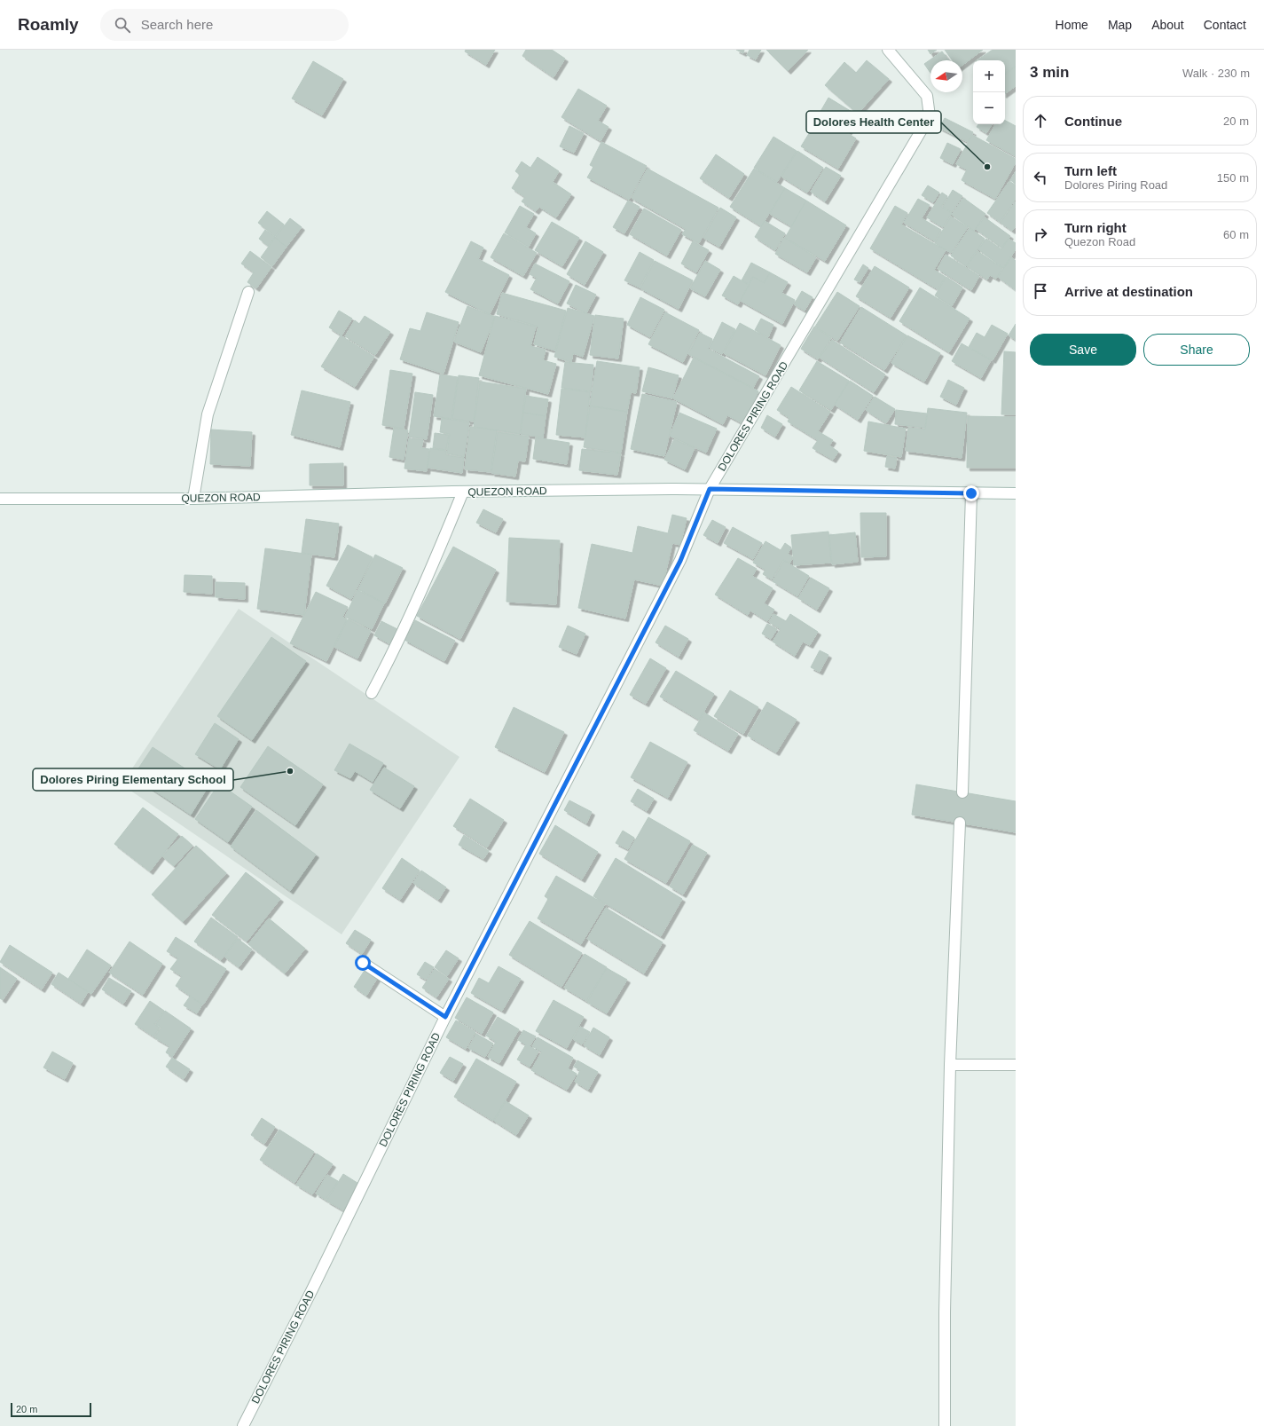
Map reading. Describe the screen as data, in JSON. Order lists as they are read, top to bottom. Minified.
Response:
{"streets":{"street":["DOLORES PIRING ROAD","QUEZON ROAD"]},"crossings":[["DOLORES PIRING ROAD","QUEZON ROAD"]],"places":["Dolores Health Center","Dolores Piring Elementary School"],"scale_bar":"20 m","north":"left","page":{"header":"Roamly","search":"Search here","nav":["Home","Map","About","Contact"],"heading":["3 min","Walk · 230 m"],"map_buttons":["+","−"],"list":[["Continue","20 m"],["Turn left","Dolores Piring Road","150 m"],["Turn right","Quezon Road","60 m"],"Arrive at destination"],"buttons":["Save","Share"],"scale":"20 m"}}
